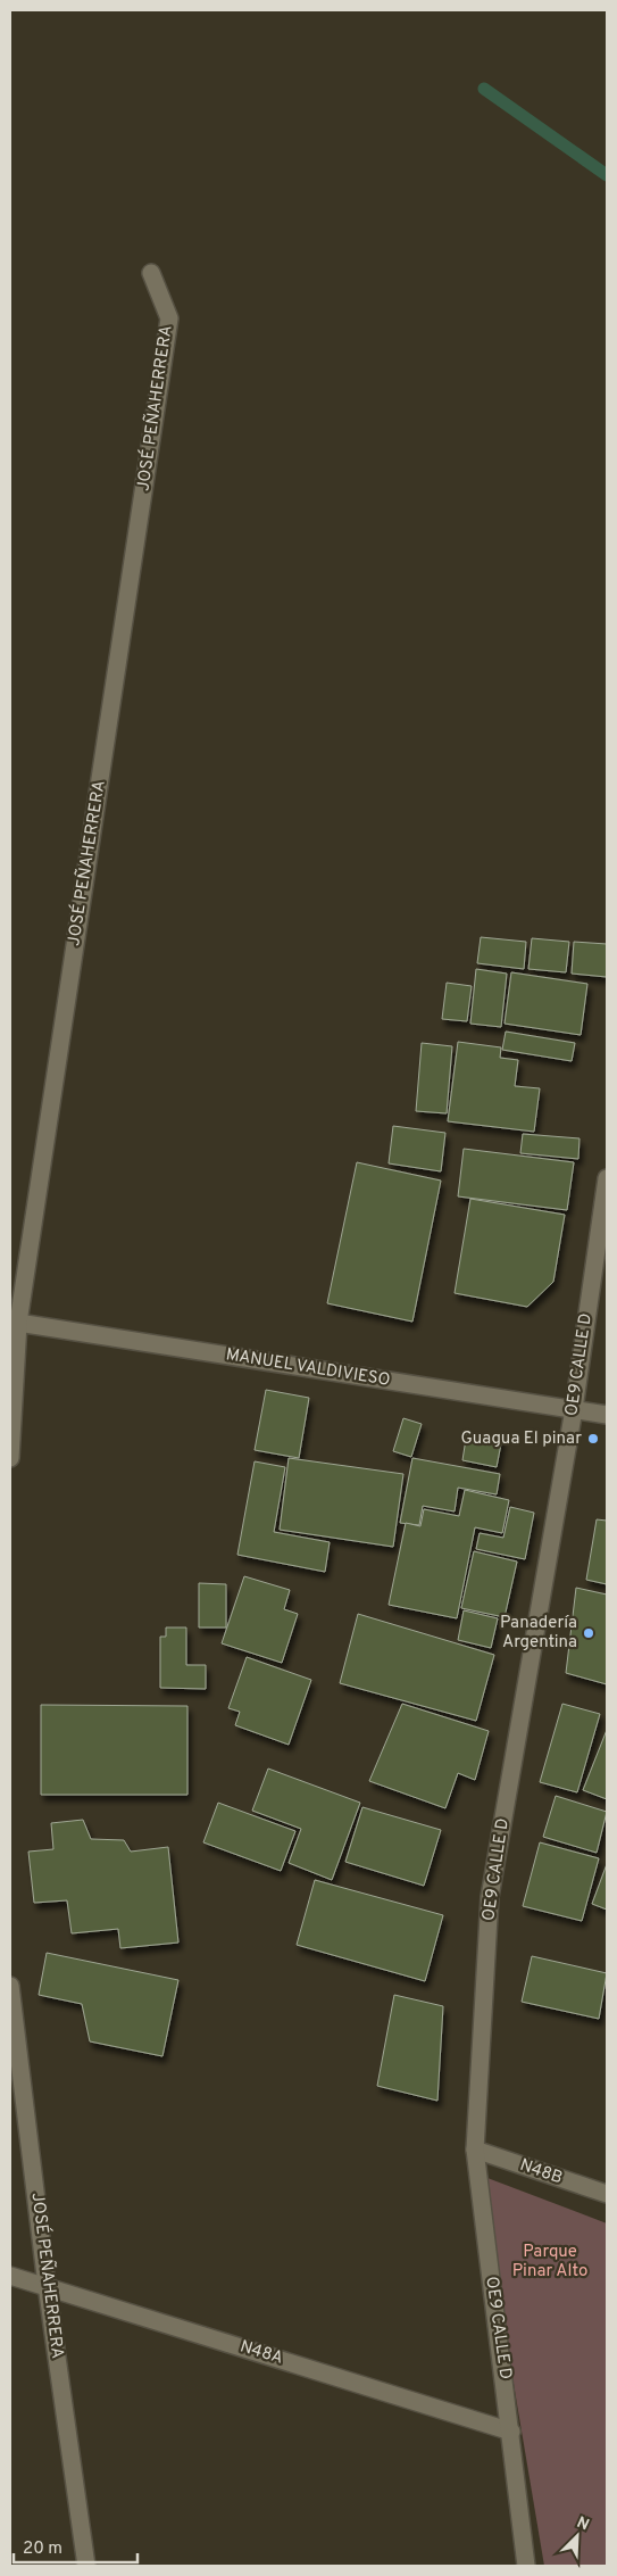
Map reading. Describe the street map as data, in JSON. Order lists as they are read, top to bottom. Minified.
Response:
{"streets":{"street":["JOSÉ PEÑAHERRERA","OE9 CALLE D","MANUEL VALDIVIESO","N48B","N48A"]},"crossings":[["JOSÉ PEÑAHERRERA","MANUEL VALDIVIESO"],["JOSÉ PEÑAHERRERA","N48A"],["OE9 CALLE D","MANUEL VALDIVIESO"],["OE9 CALLE D","N48B"],["OE9 CALLE D","N48A"]],"parks":["Parque Pinar Alto"],"places":["Guagua El pinar","Panadería Argentina"],"scale_bar":"20 m","north":"top right"}
